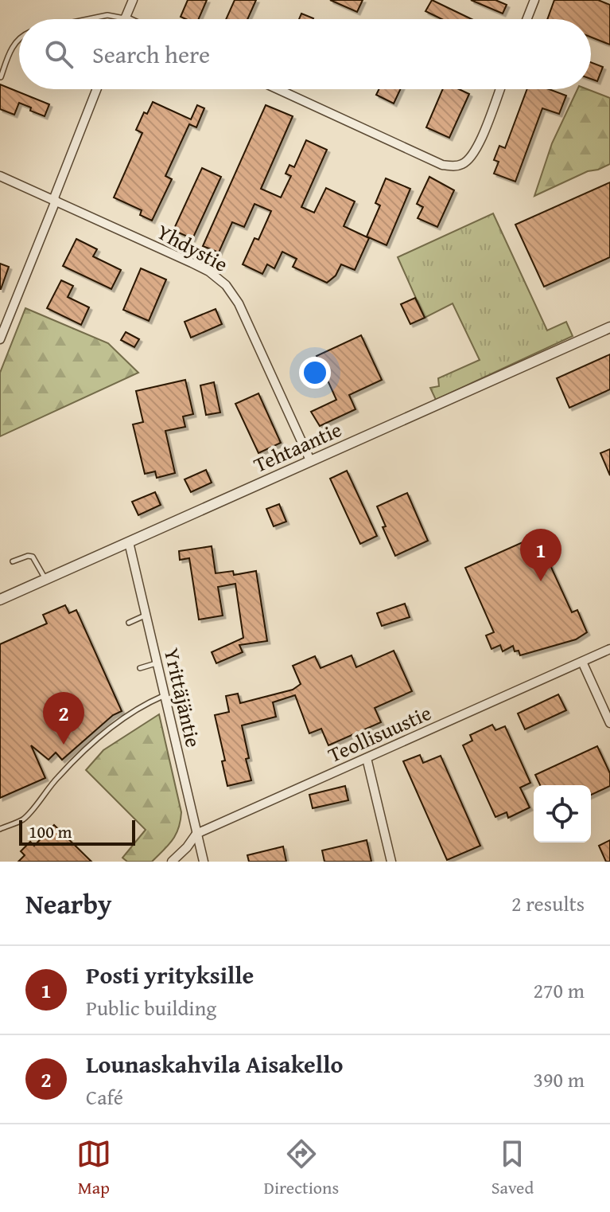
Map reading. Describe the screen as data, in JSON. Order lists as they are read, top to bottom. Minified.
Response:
{"streets":{"street":["Yhdystie","Tehtaantie","Yrittäjäntie","Teollisuustie"]},"crossings":[["Yhdystie","Tehtaantie"],["Tehtaantie","Yrittäjäntie"],["Yrittäjäntie","Teollisuustie"]],"scale_bar":"100 m","page":{"search":"Search here","pins":["1","2"],"scale":"100 m","heading":["Nearby","2 results"],"list":[{"mark":"1","name":"Posti yrityksille","note":"Public building","value":"270 m"},{"mark":"2","name":"Lounaskahvila Aisakello","note":"Café","value":"390 m"}],"nav":["Map","Directions","Saved"]}}
